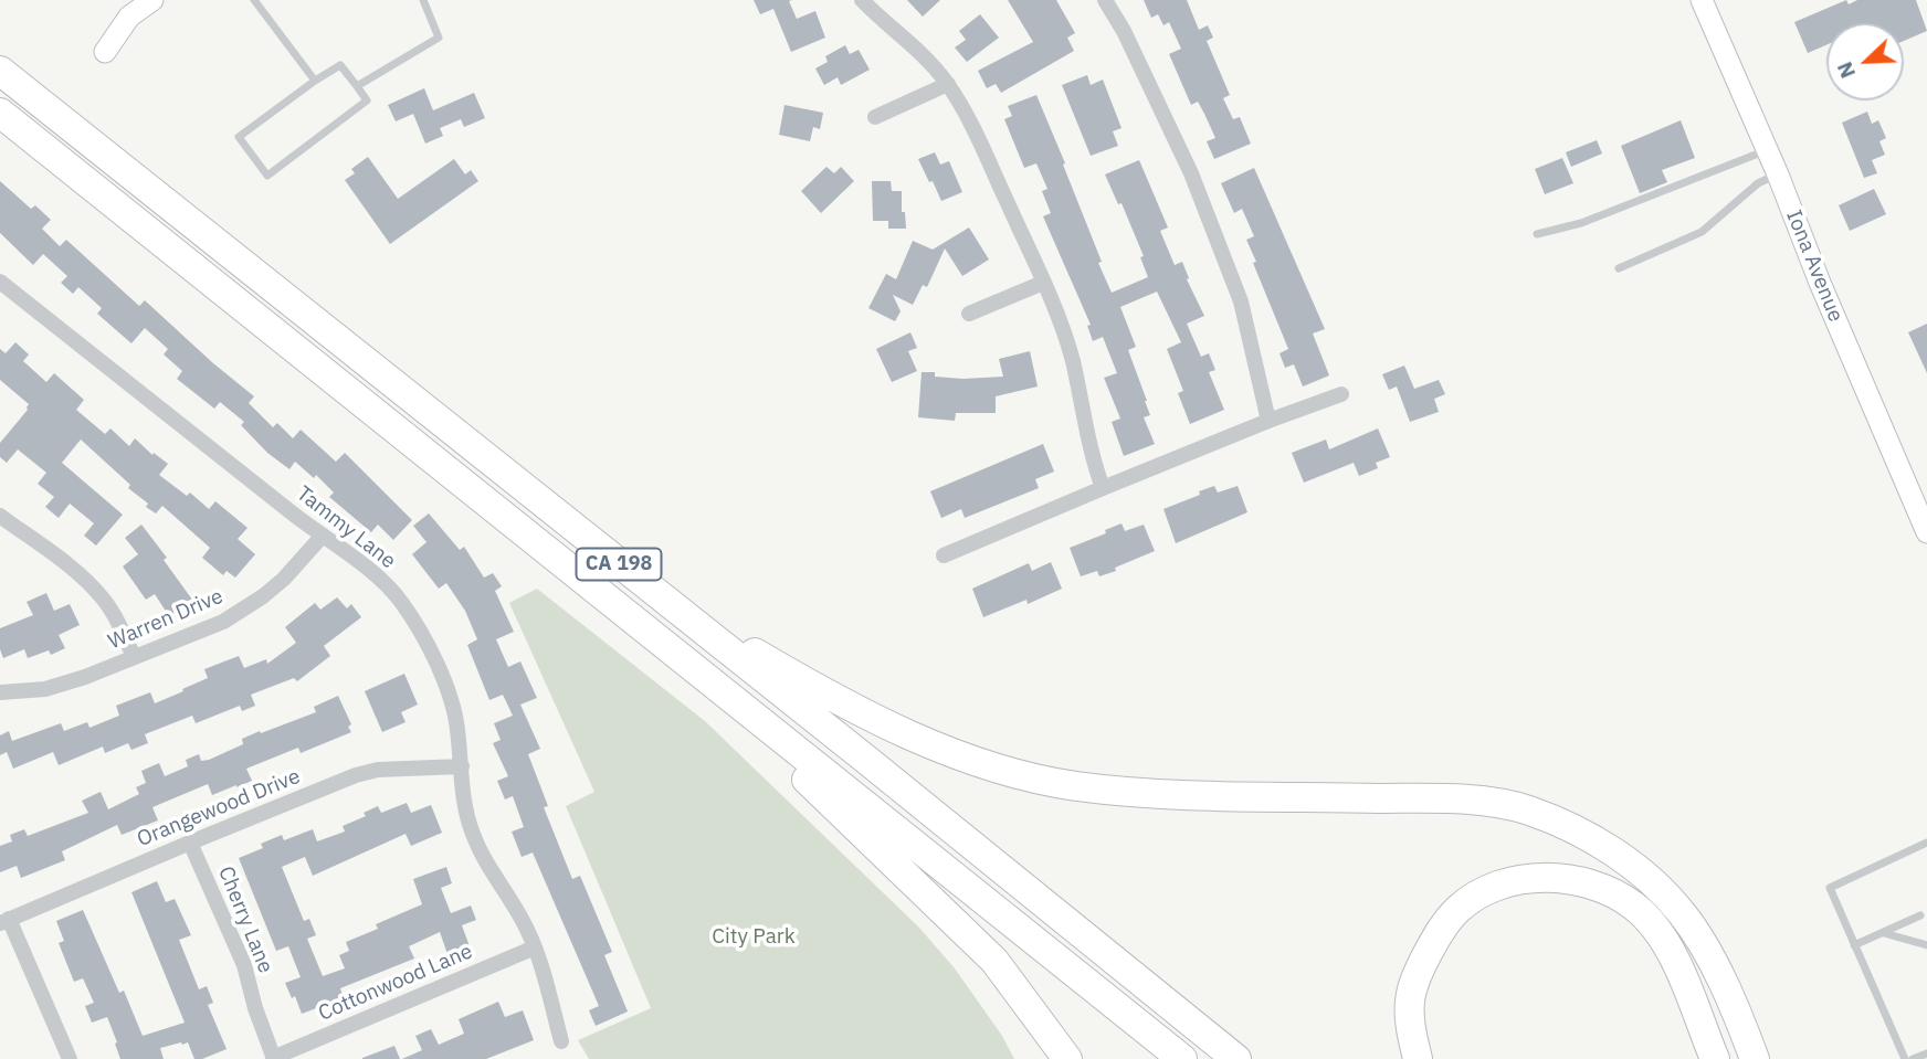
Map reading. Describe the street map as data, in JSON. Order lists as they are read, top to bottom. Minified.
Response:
{"streets":{"highway":["CA 198"],"street":["Iona Avenue","Tammy Lane","Warren Drive","Orangewood Drive","Cherry Lane","Cottonwood Lane"]},"crossings":[["Tammy Lane","Warren Drive"],["Tammy Lane","Orangewood Drive"],["Tammy Lane","Cottonwood Lane"],["Orangewood Drive","Cherry Lane"],["Cherry Lane","Cottonwood Lane"]],"parks":["City Park"],"north":"bottom left"}
